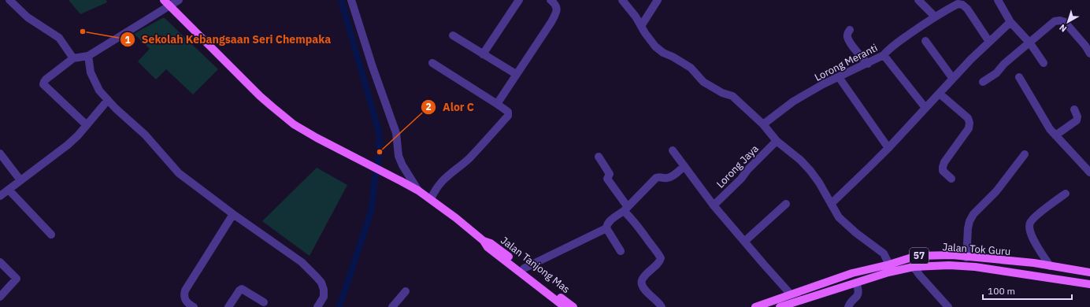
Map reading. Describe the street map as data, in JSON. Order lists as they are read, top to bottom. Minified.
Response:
{"streets":{"main road":["Jalan Tok Guru","57","Jalan Tanjong Mas"],"street":["Lorong Meranti","Lorong Jaya"]},"places":["Sekolah Kebangsaan Seri Chempaka","Alor C"],"scale_bar":"100 m","north":"bottom left"}
